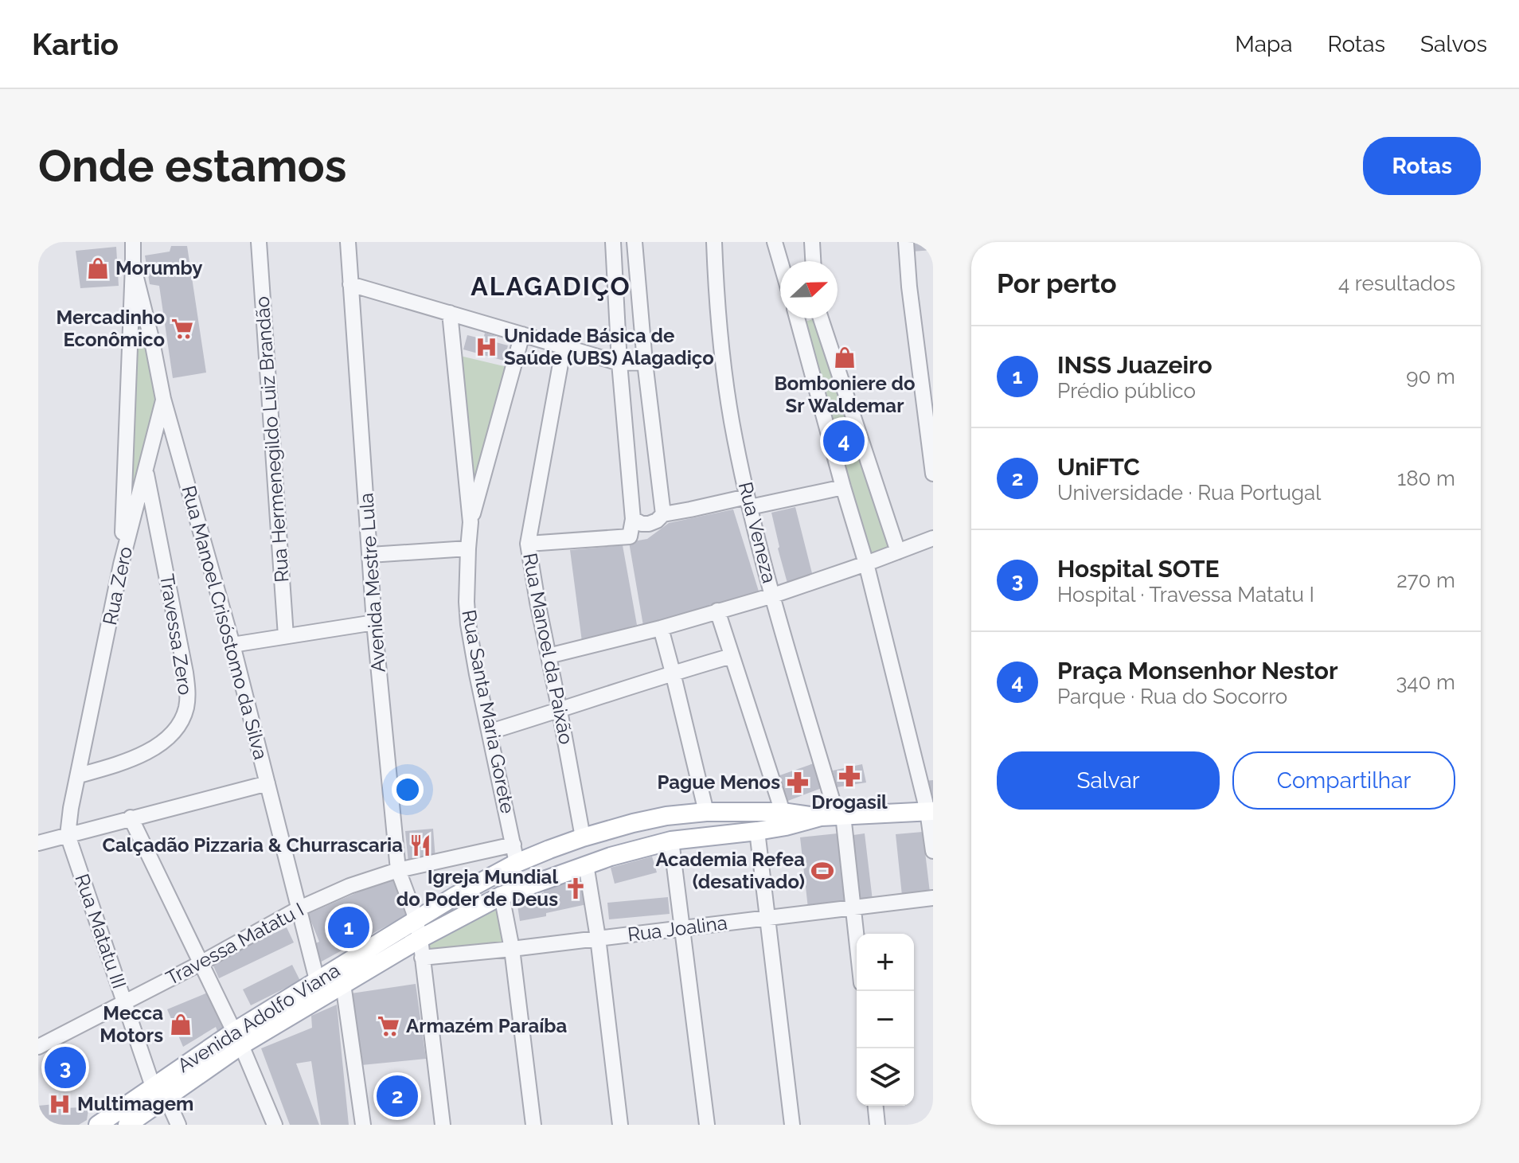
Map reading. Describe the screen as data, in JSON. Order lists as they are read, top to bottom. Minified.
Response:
{"streets":{"main road":["Avenida Adolfo Viana"],"street":["Rua Hermenegildo Luiz Brandão","Rua Veneza","Avenida Mestre Lula","Rua Zero","Rua Manoel Crisóstomo da Silva","Travessa Zero","Rua Manoel da Paixão","Rua Santa Maria Gorete","Rua Joalina","Rua Matatu III","Travessa Matatu I"]},"crossings":[["Rua Veneza","Rua Joalina"],["Rua Veneza","Avenida Adolfo Viana"],["Avenida Mestre Lula","Rua Joalina"],["Avenida Mestre Lula","Travessa Matatu I"],["Avenida Mestre Lula","Avenida Adolfo Viana"],["Rua Zero","Rua Manoel Crisóstomo da Silva"],["Rua Zero","Travessa Zero"],["Rua Zero","Rua Matatu III"],["Rua Manoel Crisóstomo da Silva","Travessa Matatu I"],["Rua Manoel Crisóstomo da Silva","Avenida Adolfo Viana"],["Travessa Zero","Rua Matatu III"],["Rua Manoel da Paixão","Avenida Adolfo Viana"],["Rua Santa Maria Gorete","Travessa Matatu I"],["Rua Santa Maria Gorete","Avenida Adolfo Viana"],["Rua Matatu III","Travessa Matatu I"],["Rua Matatu III","Avenida Adolfo Viana"]],"districts":["ALAGADIÇO"],"places":{"shop":["Morumby","Bomboniere do Sr Waldemar","Mecca Motors"],"supermarket":["Mercadinho Econômico","Armazém Paraíba"],"hospital":["Unidade Básica de Saúde (UBS) Alagadiço","Multimagem"],"pharmacy":["Drogasil","Pague Menos"],"restaurant":["Calçadão Pizzaria & Churrascaria"],"sports":["Academia Refea (desativado)"],"church":["Igreja Mundial do Poder de Deus"]},"north":"right","page":{"header":"Kartio","nav":["Mapa","Rotas","Salvos"],"buttons":["Rotas",["Salvar","Compartilhar"]],"title":"Onde estamos","heading":["Por perto","4 resultados"],"list":[{"mark":"1","name":"INSS Juazeiro","note":"Prédio público","value":"90 m"},{"mark":"2","name":"UniFTC","note":"Universidade · Rua Portugal","value":"180 m"},{"mark":"3","name":"Hospital SOTE","note":"Hospital · Travessa Matatu I","value":"270 m"},{"mark":"4","name":"Praça Monsenhor Nestor","note":"Parque · Rua do Socorro","value":"340 m"}],"pins":["4","1","3","2"],"map_buttons":["+","−"]}}
